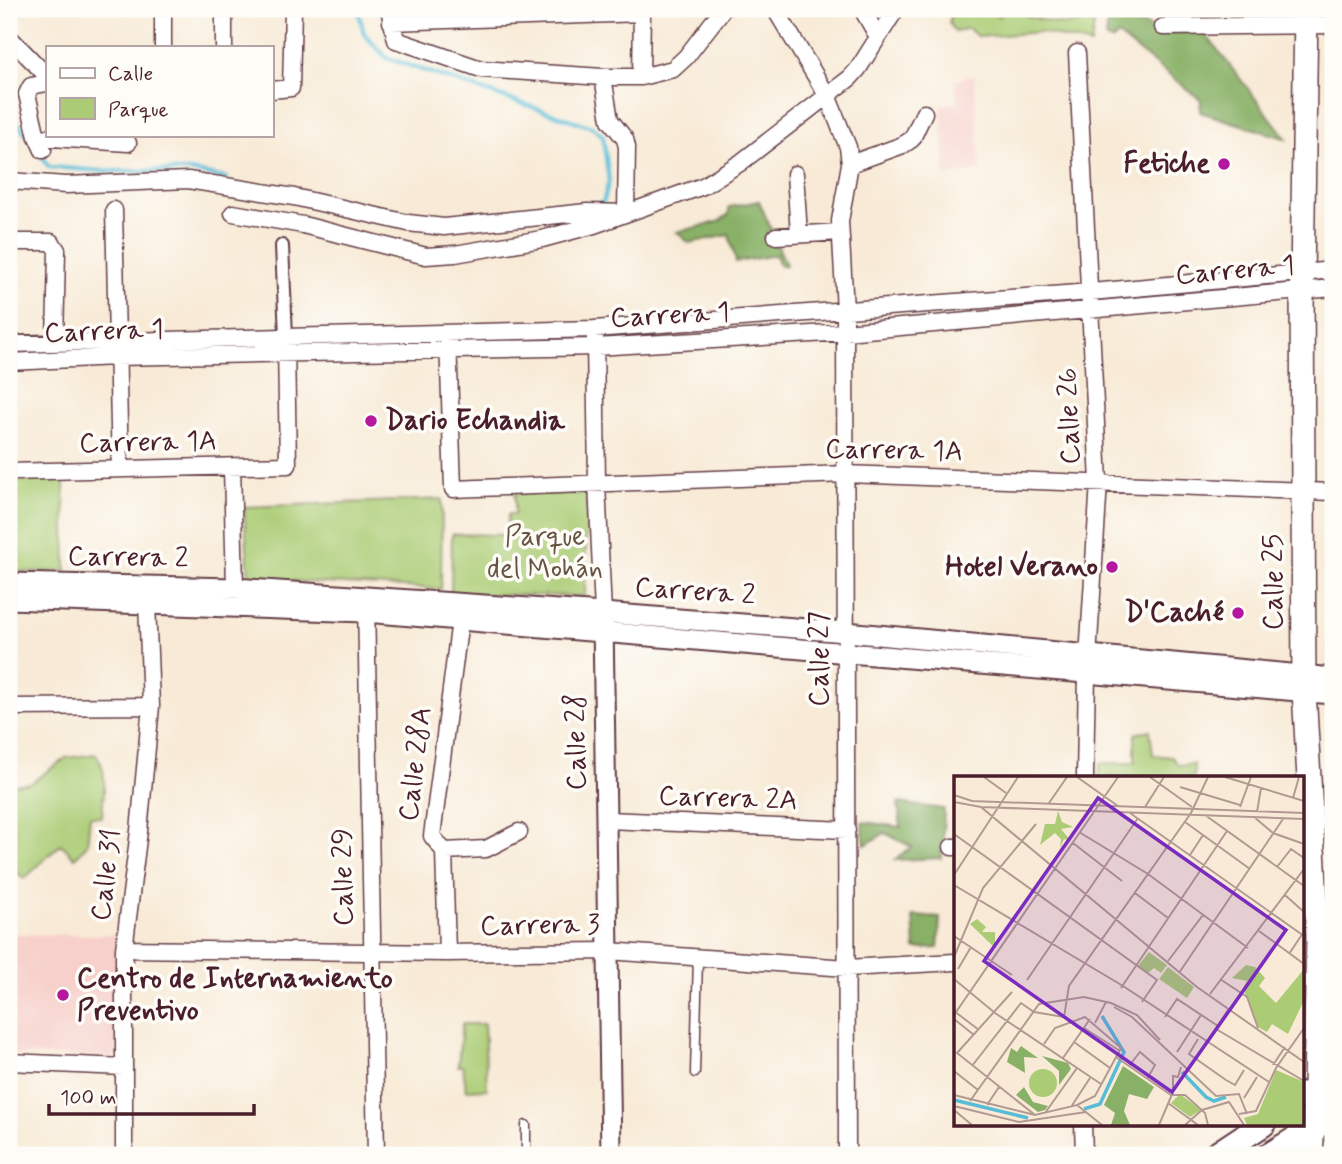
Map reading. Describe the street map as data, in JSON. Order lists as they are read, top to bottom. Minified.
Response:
{"streets":{"main road":["Calle 25"],"street":["Carrera 1","Calle 26","Carrera 1A","Carrera 2","Calle 27","Calle 28","Calle 28A","Carrera 2A","Calle 31","Calle 29","Carrera 3"]},"crossings":[["Carrera 1","Calle 26"],["Carrera 1","Carrera 1A"],["Carrera 1","Calle 25"],["Carrera 1","Calle 27"],["Carrera 1","Calle 28"],["Calle 26","Carrera 1A"],["Calle 26","Carrera 2"],["Carrera 1A","Calle 25"],["Carrera 1A","Calle 27"],["Carrera 1A","Calle 28"],["Carrera 2","Calle 25"],["Carrera 2","Calle 27"],["Carrera 2","Calle 28"],["Carrera 2","Calle 28A"],["Carrera 2","Calle 31"],["Carrera 2","Calle 29"],["Calle 27","Carrera 2A"],["Calle 27","Carrera 3"],["Calle 28","Carrera 2A"],["Calle 28","Carrera 3"],["Calle 28A","Carrera 3"],["Calle 31","Carrera 3"],["Calle 29","Carrera 3"]],"parks":["Parque del Mohán"],"places":["Fetiche","Dario Echandia","Hotel Verano","D'Caché","Centro de Internamiento Preventivo"],"legend":["Calle","Parque"],"scale_bar":"100 m"}
